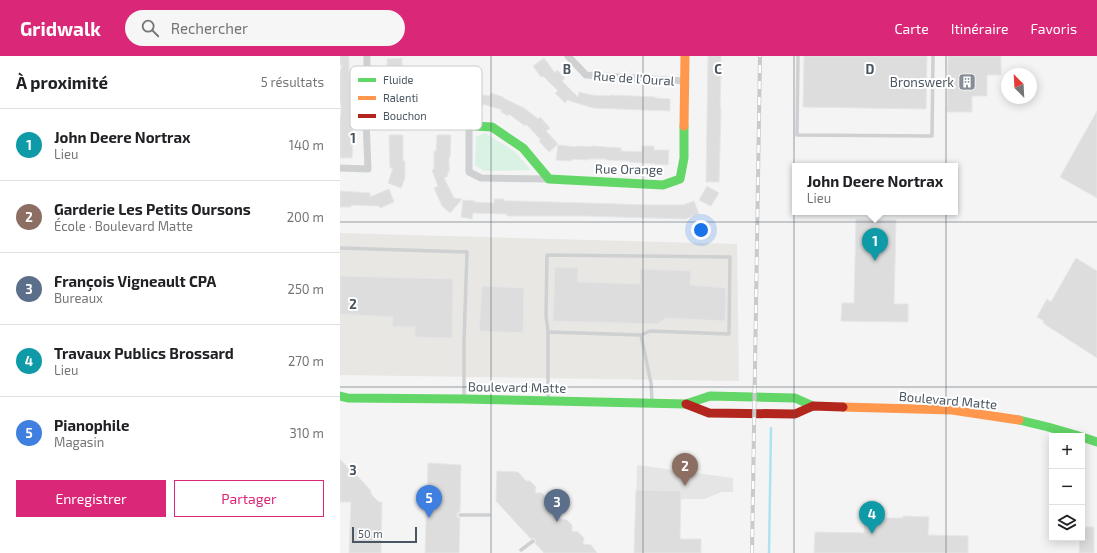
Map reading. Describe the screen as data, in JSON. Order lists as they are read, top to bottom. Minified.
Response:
{"streets":{"main road":["Rue Orange","Boulevard Matte"],"street":["Rue de l'Oural"]},"crossings":[["Rue de l'Oural","Rue Orange"]],"places":{"building":["Bronswerk"]},"legend":["Fluide","Ralenti","Bouchon"],"scale_bar":"50 m","north":"top left","page":{"header":"Gridwalk","search":"Rechercher","nav":["Carte","Itinéraire","Favoris"],"heading":["À proximité","5 résultats"],"list":[{"mark":"1","name":"John Deere Nortrax","note":"Lieu","value":"140 m"},{"mark":"2","name":"Garderie Les Petits Oursons","note":"École · Boulevard Matte","value":"200 m"},{"mark":"3","name":"François Vigneault CPA","note":"Bureaux","value":"250 m"},{"mark":"4","name":"Travaux Publics Brossard","note":"Lieu","value":"270 m"},{"mark":"5","name":"Pianophile","note":"Magasin","value":"310 m"}],"popup":["John Deere Nortrax","Lieu"],"pins":["1","2","5","3","4"],"map_buttons":["+","−"],"buttons":["Enregistrer","Partager"],"scale":"50 m"},"grid":{"columns":["B","C","D"],"rows":["1","2","3"]}}
